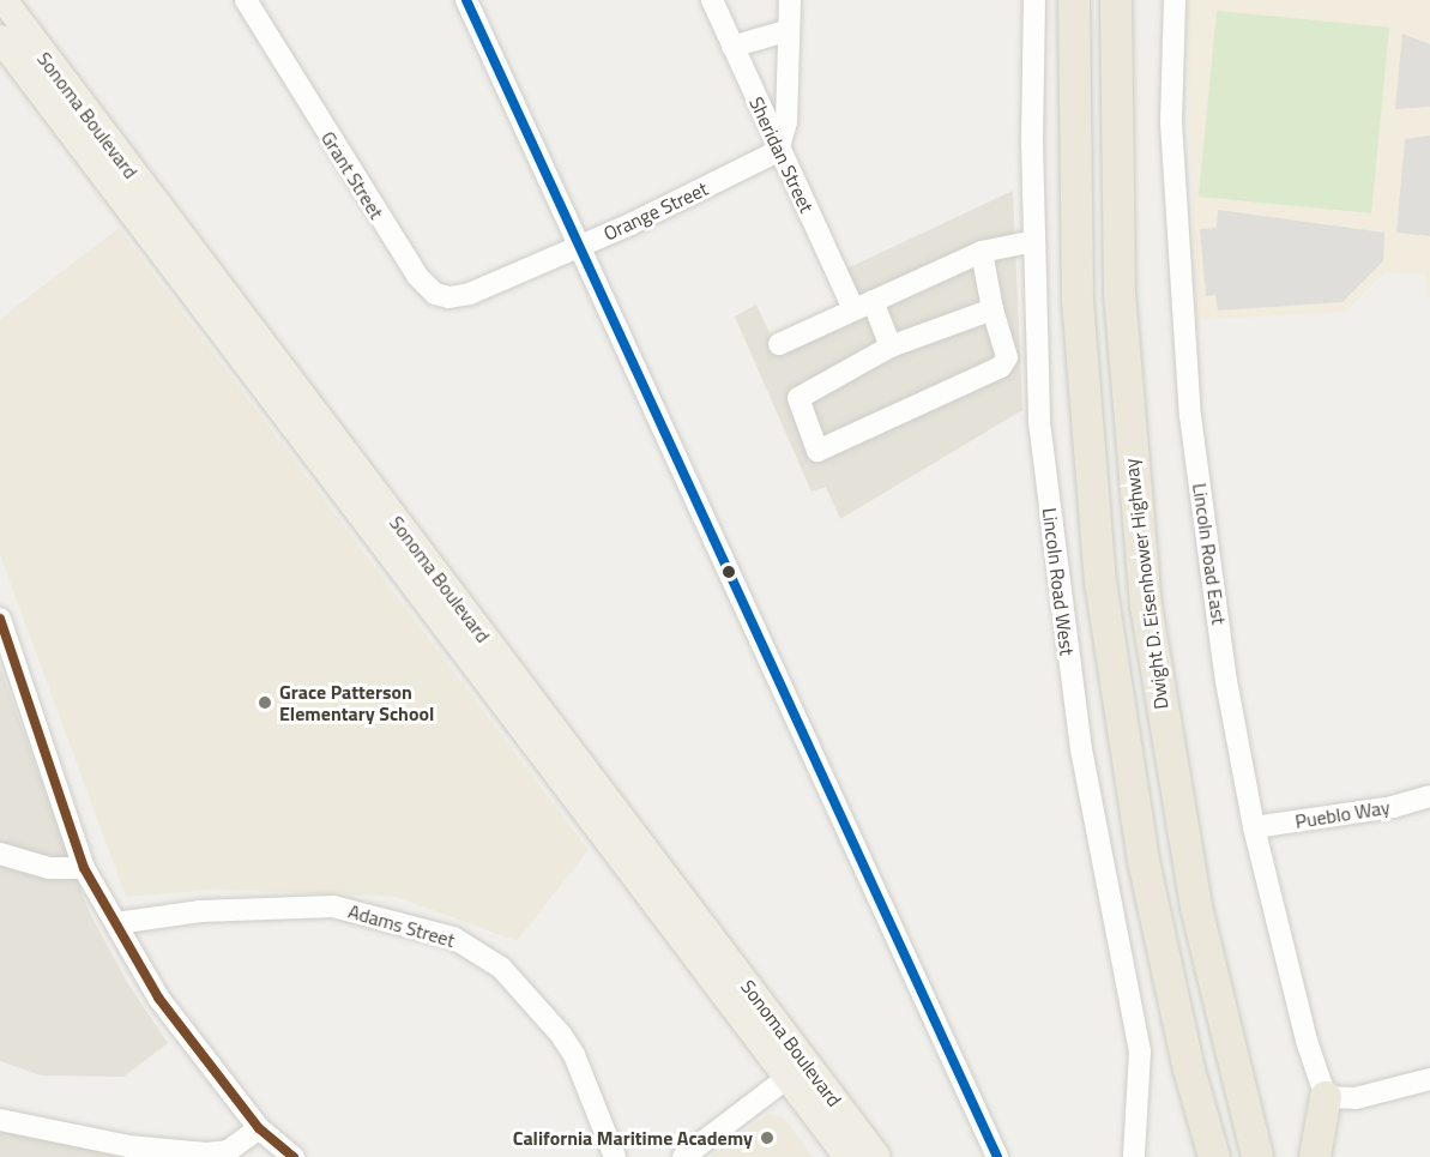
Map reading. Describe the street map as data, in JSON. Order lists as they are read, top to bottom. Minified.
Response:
{"streets":{"highway":["Dwight D. Eisenhower Highway"],"main road":["Sonoma Boulevard"],"street":["Sheridan Street","Grant Street","Orange Street","Lincoln Road East","Lincoln Road West","Pueblo Way","Adams Street"]},"crossings":[["Sheridan Street","Orange Street"],["Grant Street","Orange Street"],["Lincoln Road East","Pueblo Way"]],"places":["Grace Patterson Elementary School","California Maritime Academy"]}
